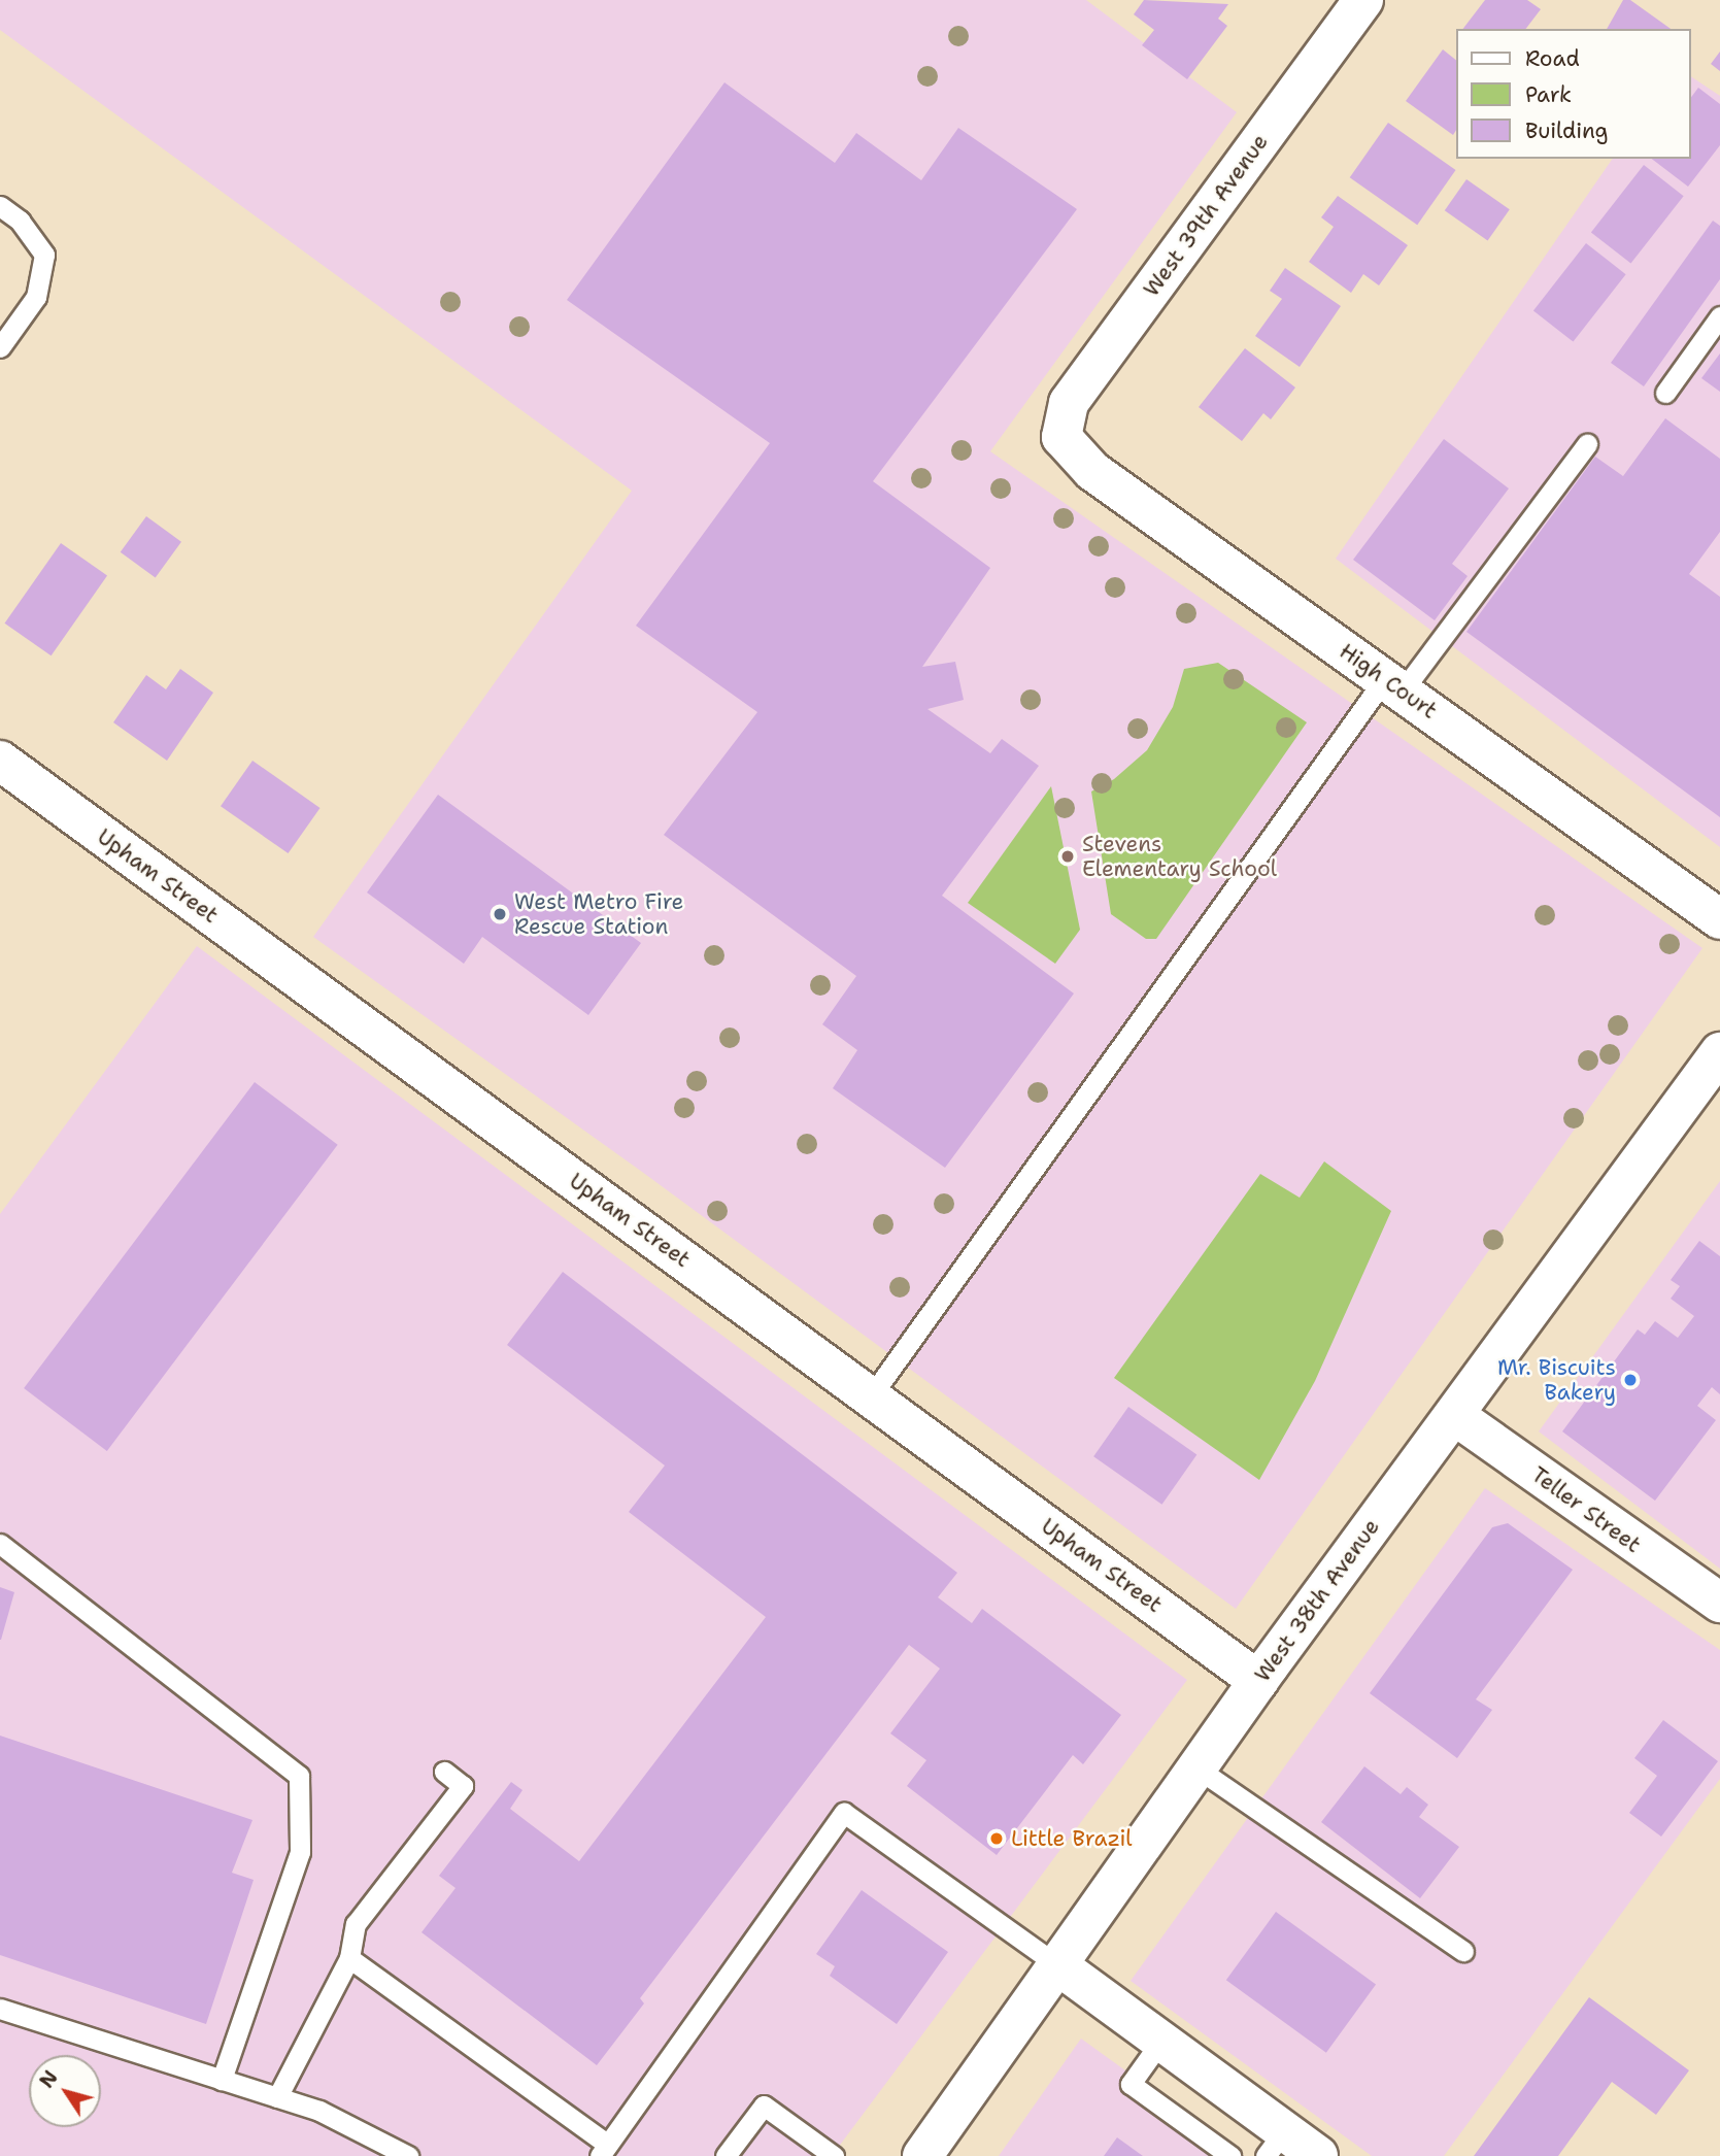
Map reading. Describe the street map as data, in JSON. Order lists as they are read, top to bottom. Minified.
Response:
{"streets":{"street":["West 39th Avenue","High Court","Upham Street","Teller Street","West 38th Avenue"]},"crossings":[["West 39th Avenue","High Court"],["Upham Street","West 38th Avenue"],["Teller Street","West 38th Avenue"]],"places":["Stevens Elementary School","West Metro Fire Rescue Station","Mr. Biscuits Bakery","Little Brazil"],"legend":["Road","Park","Building"],"north":"top left"}
